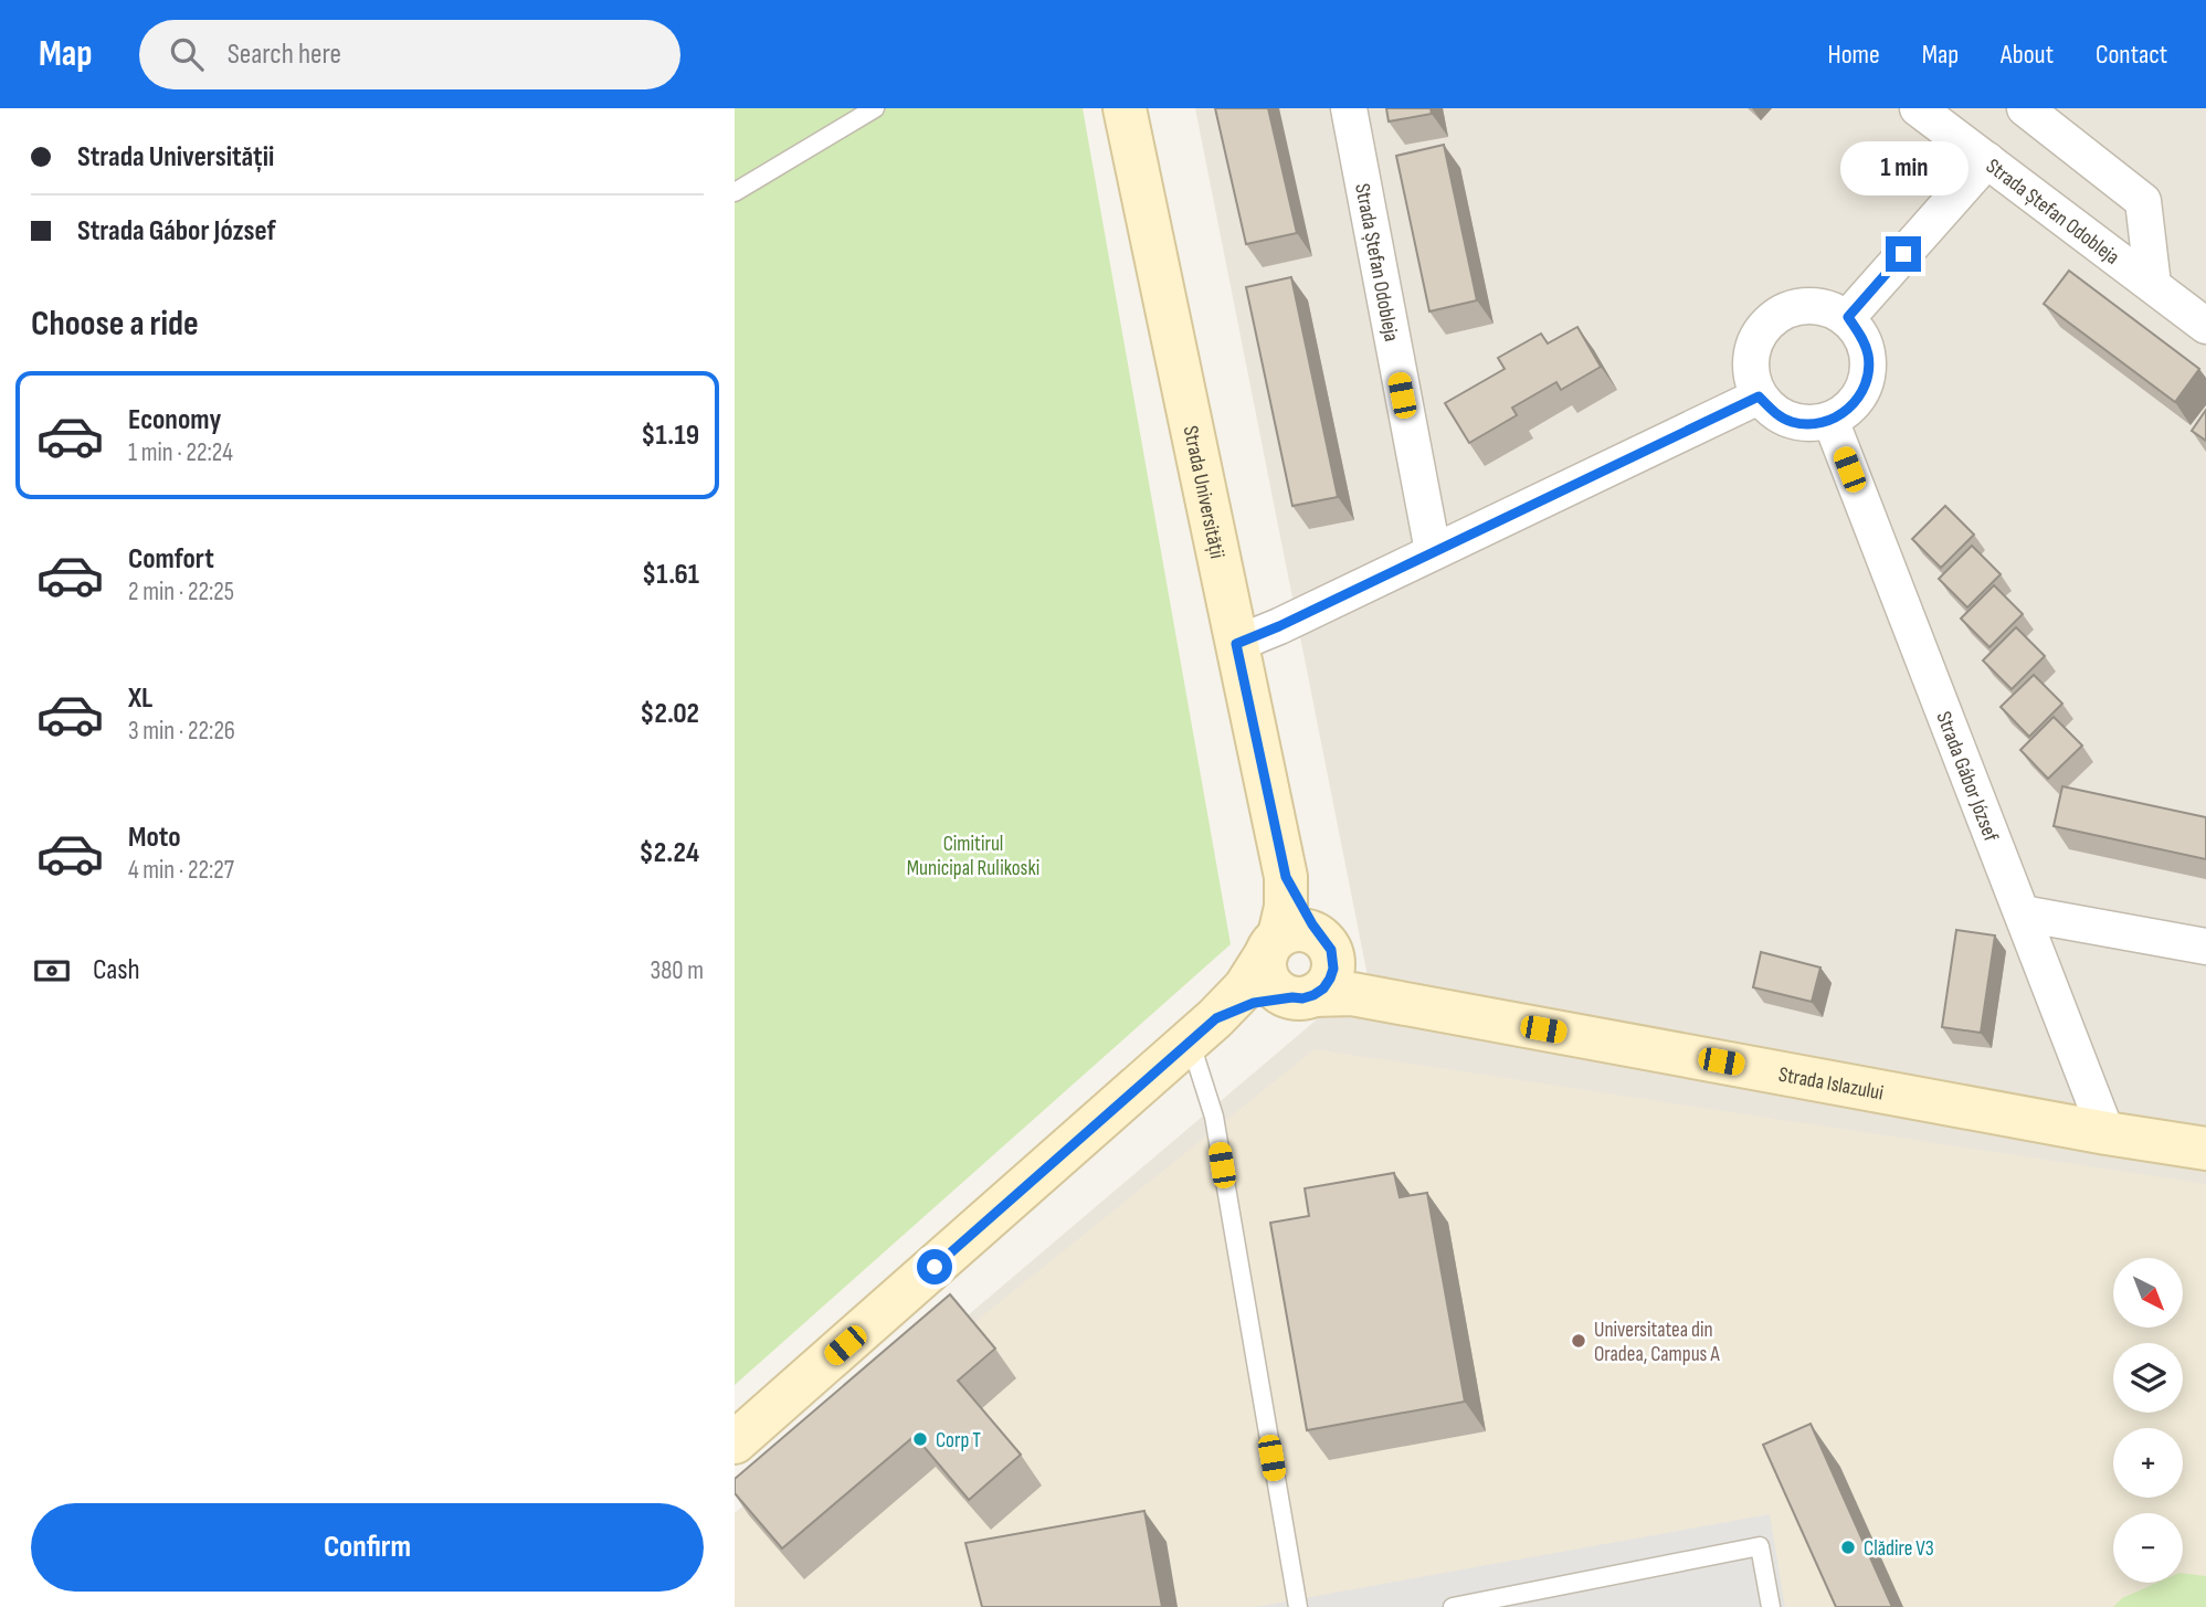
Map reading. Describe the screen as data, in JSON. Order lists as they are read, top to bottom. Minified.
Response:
{"streets":{"main road":["Strada Universității","Strada Islazului"],"street":["Strada Ștefan Odobleja","Strada Gábor József"]},"crossings":[["Strada Universității","Strada Islazului"],["Strada Gábor József","Strada Islazului"]],"parks":["Cimitirul Municipal Rulikoski"],"places":["Universitatea din Oradea, Campus A","Corp T","Clădire V3"],"north":"bottom right","page":{"header":"Map","search":"Search here","nav":["Home","Map","About","Contact"],"banner":["Strada Universității","Strada Gábor József"],"bubble":"1 min","heading":"Choose a ride","list":[{"name":"Economy","note":"1 min · 22:24","value":"$1.19"},{"name":"Comfort","note":"2 min · 22:25","value":"$1.61"},{"name":"XL","note":"3 min · 22:26","value":"$2.02"},{"name":"Moto","note":"4 min · 22:27","value":"$2.24"}],"pay":["Cash","380 m"],"map_buttons":["+","−"],"buttons":"Confirm"}}
